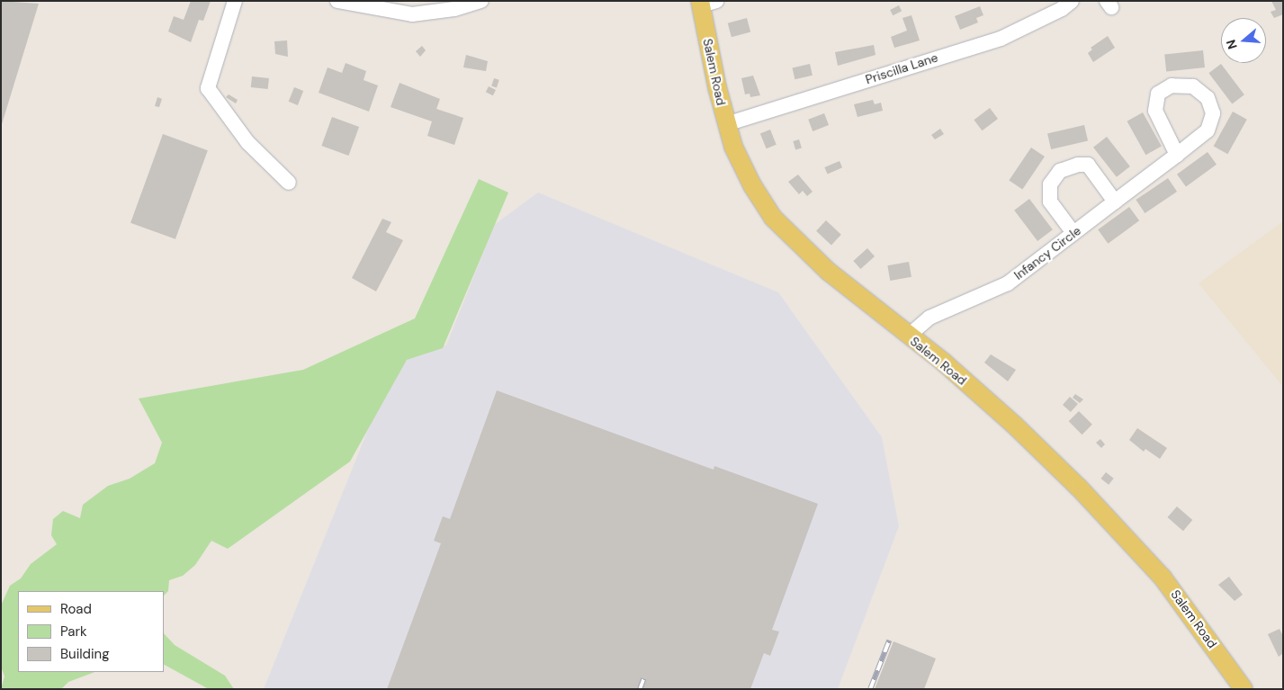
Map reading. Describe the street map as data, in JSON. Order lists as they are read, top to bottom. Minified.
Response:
{"streets":{"main road":["Salem Road"],"street":["Priscilla Lane","Infancy Circle"]},"crossings":[["Priscilla Lane","Salem Road"],["Salem Road","Infancy Circle"]],"legend":["Road","Park","Building"],"north":"left"}
